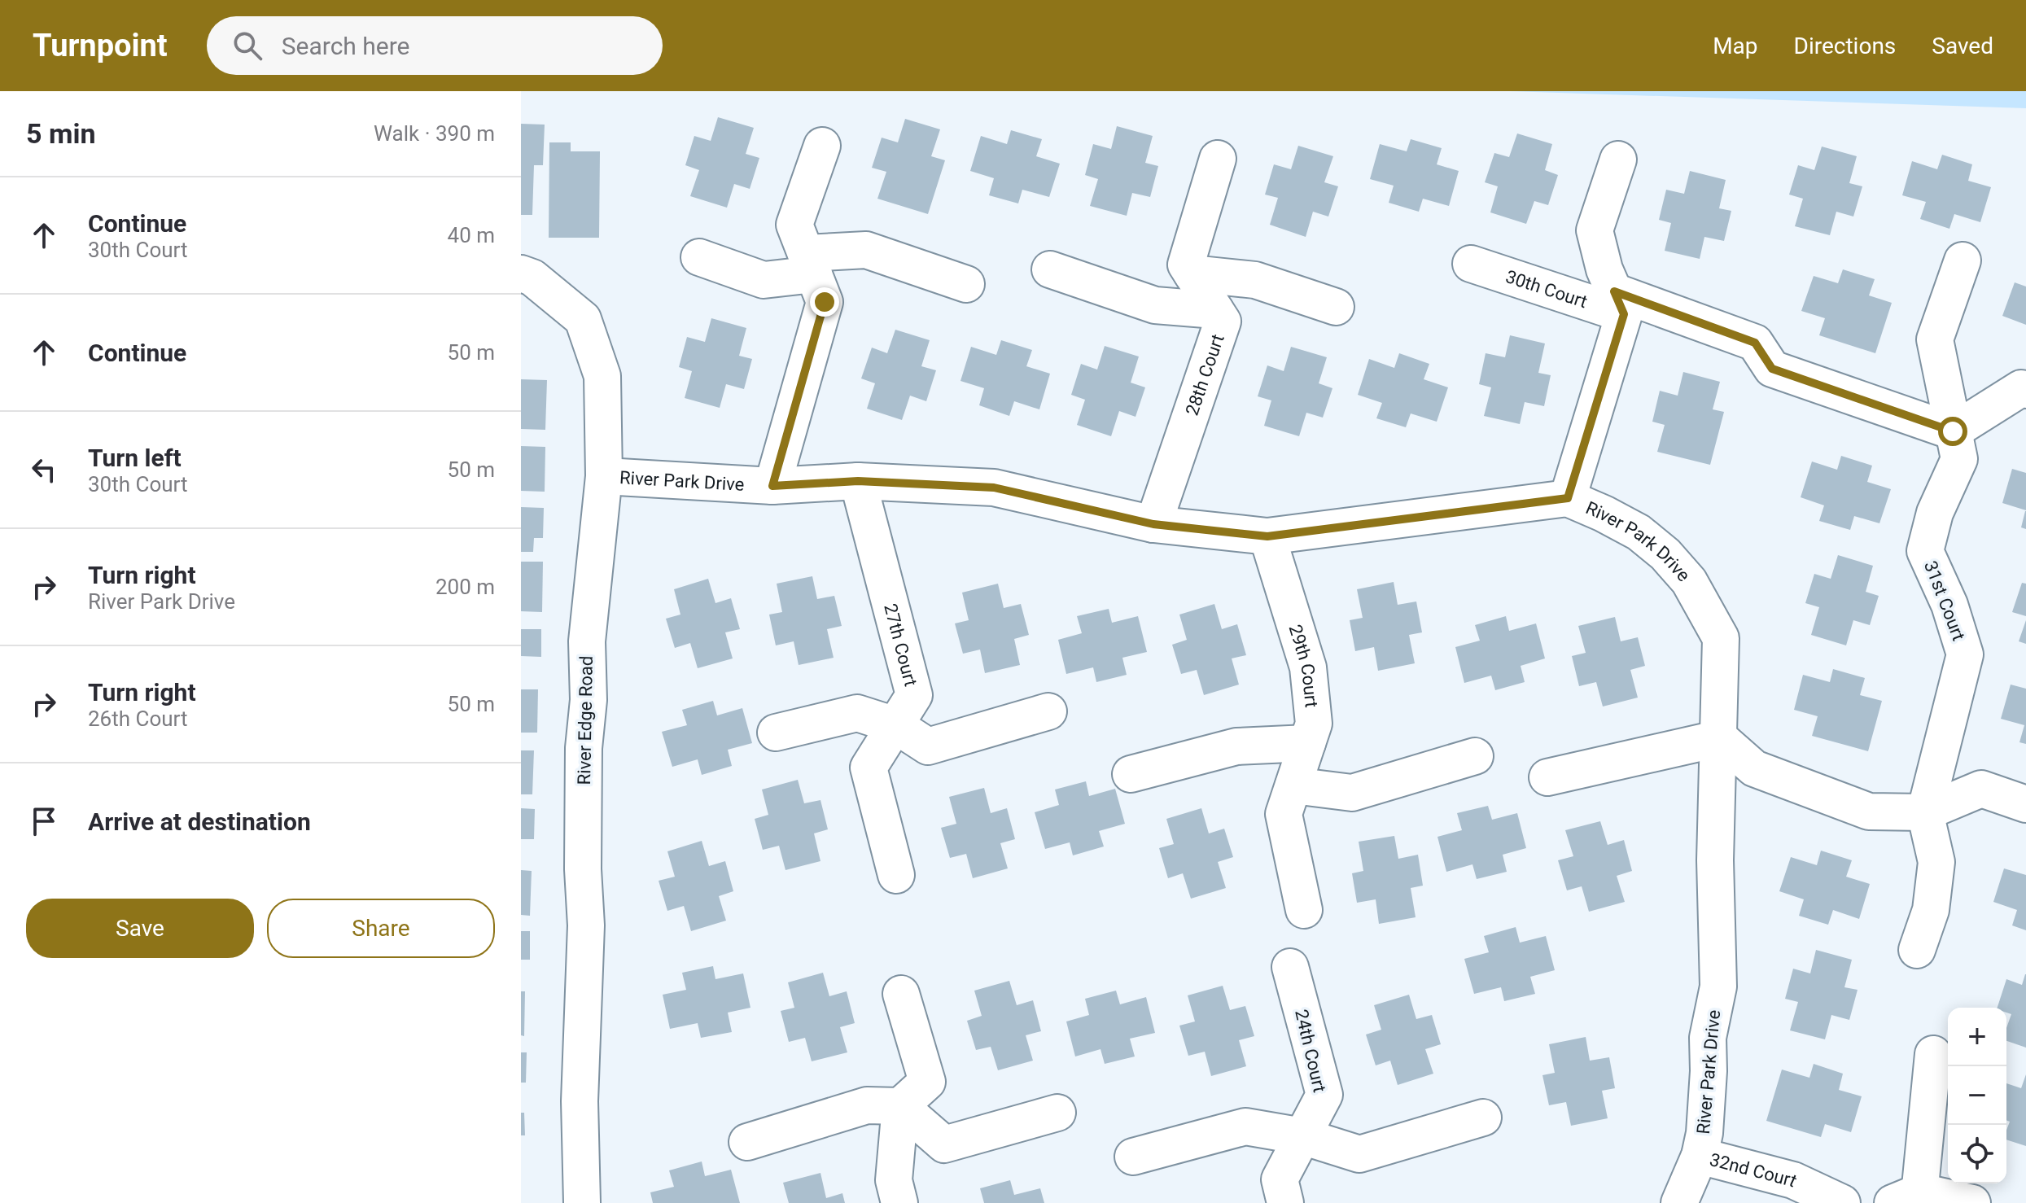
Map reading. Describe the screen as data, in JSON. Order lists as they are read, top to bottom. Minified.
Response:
{"streets":{"street":["30th Court","28th Court","River Park Drive","31st Court","27th Court","29th Court","River Edge Road","24th Court","32nd Court"]},"crossings":[["30th Court","31st Court"],["28th Court","River Park Drive"],["River Park Drive","27th Court"],["River Park Drive","29th Court"],["River Park Drive","River Edge Road"],["River Park Drive","32nd Court"]],"page":{"header":"Turnpoint","search":"Search here","nav":["Map","Directions","Saved"],"heading":["5 min","Walk · 390 m"],"list":[["Continue","30th Court","40 m"],["Continue","50 m"],["Turn left","30th Court","50 m"],["Turn right","River Park Drive","200 m"],["Turn right","26th Court","50 m"],"Arrive at destination"],"buttons":["Save","Share"],"map_buttons":["+","−"]}}
